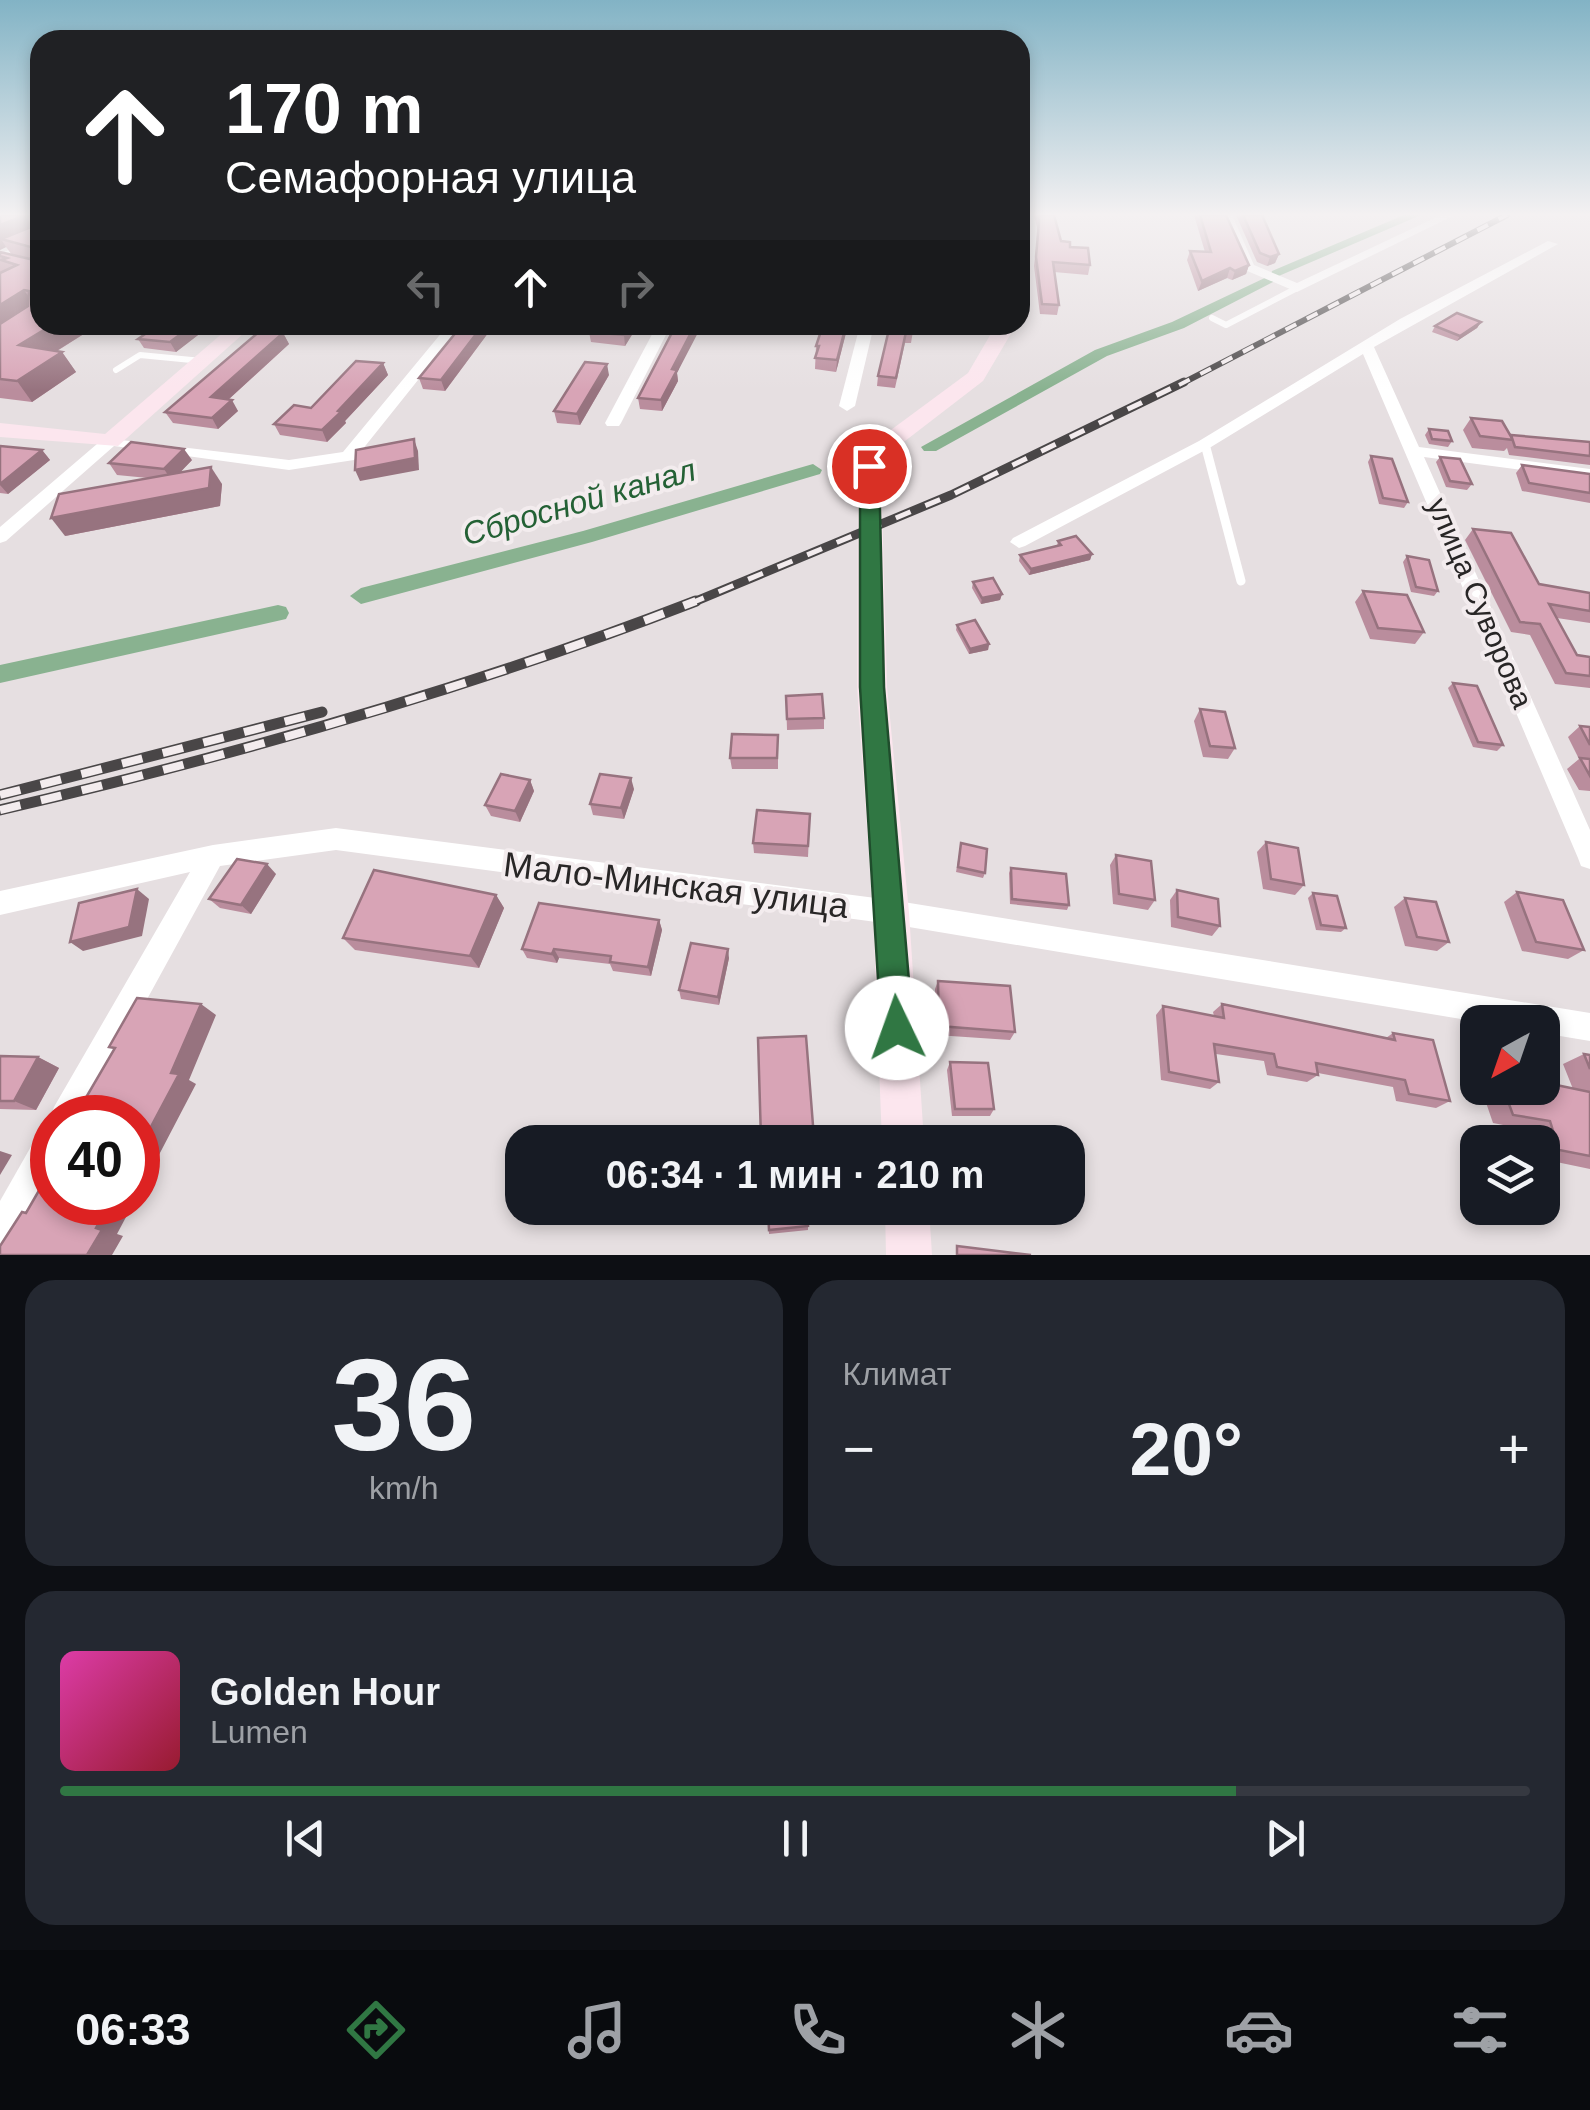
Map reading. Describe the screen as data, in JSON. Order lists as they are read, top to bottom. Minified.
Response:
{"streets":{"street":["улица Суворова","Мало-Минская улица"]},"water":["Сбросной канал"],"north":"bottom left","page":{"turn":["170 m","Семафорная улица"],"limit":"40","trip":"06:34 · 1 мин · 210 m","tile":[["36","km/h"],"Климат"],"heat":["−","20°","+"],"song":["Golden Hour","Lumen"],"tabs":"06:33"}}
